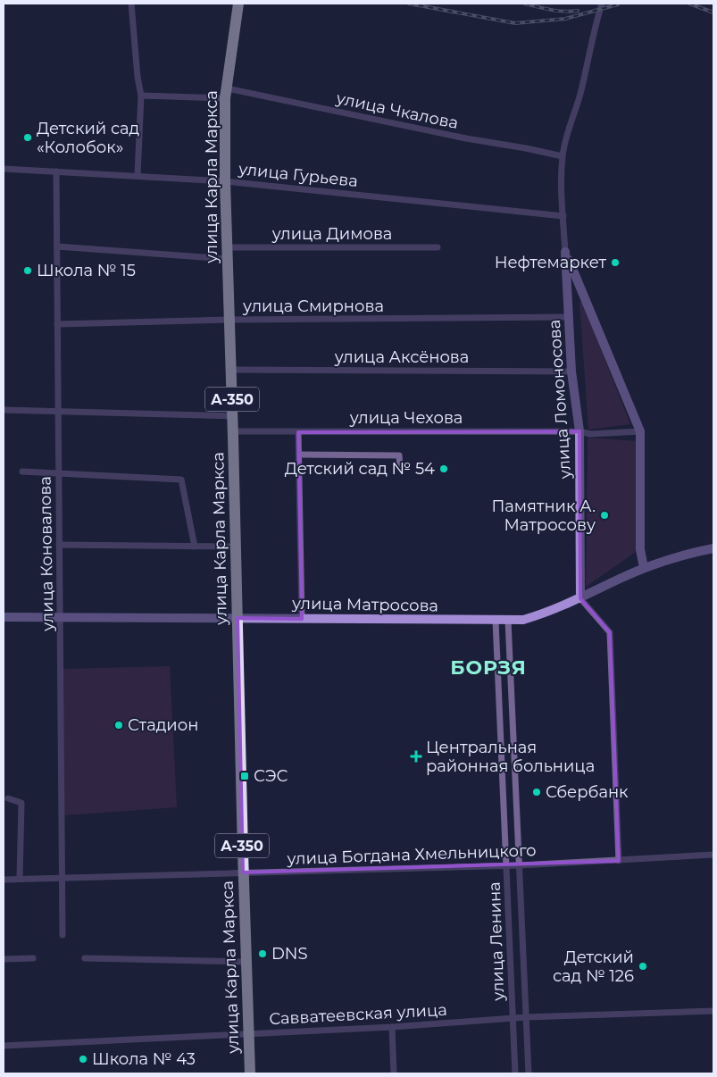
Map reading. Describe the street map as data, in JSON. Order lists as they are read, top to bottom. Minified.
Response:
{"streets":{"highway":["улица Карла Маркса","А-350"],"street":["улица Чкалова","улица Гурьева","улица Димова","улица Смирнова","улица Аксёнова","улица Ломоносова","улица Чехова","улица Коновалова","улица Матросова","улица Богдана Хмельницкого","улица Ленина","Савватеевская улица"]},"crossings":[["улица Чкалова","улица Карла Маркса"],["улица Чкалова","улица Ломоносова"],["улица Гурьева","улица Карла Маркса"],["улица Гурьева","улица Ломоносова"],["улица Гурьева","улица Коновалова"],["улица Карла Маркса","улица Димова"],["улица Карла Маркса","улица Смирнова"],["улица Карла Маркса","улица Аксёнова"],["улица Карла Маркса","улица Чехова"],["улица Карла Маркса","улица Матросова"],["улица Карла Маркса","улица Богдана Хмельницкого"],["улица Карла Маркса","Савватеевская улица"],["улица Димова","улица Коновалова"],["улица Смирнова","улица Ломоносова"],["улица Смирнова","улица Коновалова"],["улица Аксёнова","улица Ломоносова"],["улица Ломоносова","улица Чехова"],["улица Ломоносова","улица Матросова"],["улица Коновалова","улица Матросова"],["улица Коновалова","улица Богдана Хмельницкого"],["улица Матросова","улица Ленина"],["улица Богдана Хмельницкого","улица Ленина"],["улица Ленина","Савватеевская улица"]],"districts":["БОРЗЯ"],"places":{"other":["Детский сад «Колобок»","Нефтемаркет","Школа № 15","Детский сад № 54","Памятник А. Матросову","Стадион","Сбербанк","DNS","Детский сад № 126","Школа № 43"],"health":["Центральная районная больница"],"transit":["СЭС"]}}
